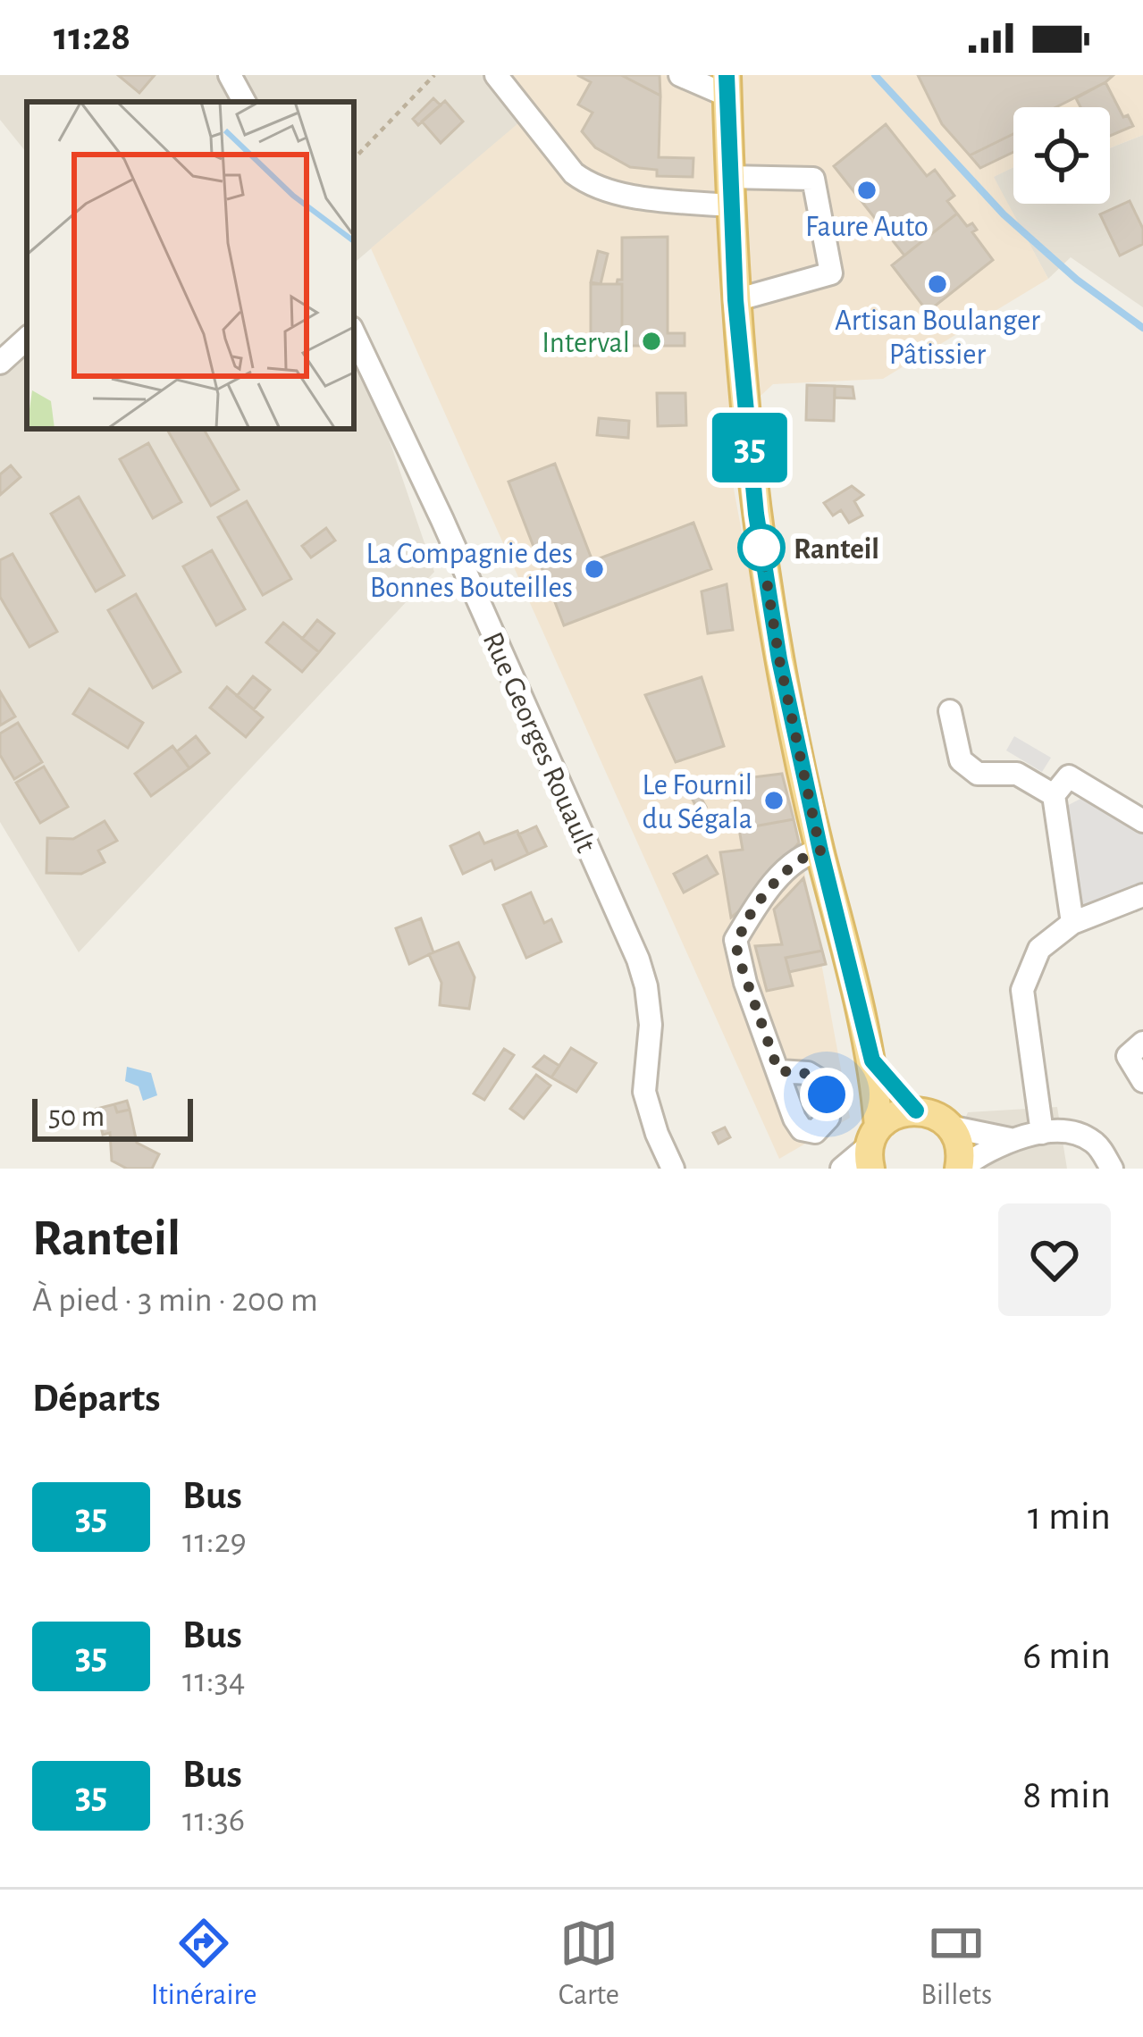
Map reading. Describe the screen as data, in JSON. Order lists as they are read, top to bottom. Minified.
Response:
{"streets":{"street":["Rue Georges Rouault"]},"places":["Faure Auto","Artisan Boulanger Pâtissier","Interval","Ranteil","La Compagnie des Bonnes Bouteilles","Le Fournil du Ségala"],"lines":["bus line 35"],"scale_bar":"50 m","page":{"status":"11:28","on_map":"35","scale":"50 m","heading":[["Ranteil","À pied · 3 min · 200 m"],"Départs"],"list":[{"mark":"35","name":"Bus","note":"11:29","value":"1 min"},{"mark":"35","name":"Bus","note":"11:34","value":"6 min"},{"mark":"35","name":"Bus","note":"11:36","value":"8 min"}],"tabs":["Itinéraire","Carte","Billets"]}}
